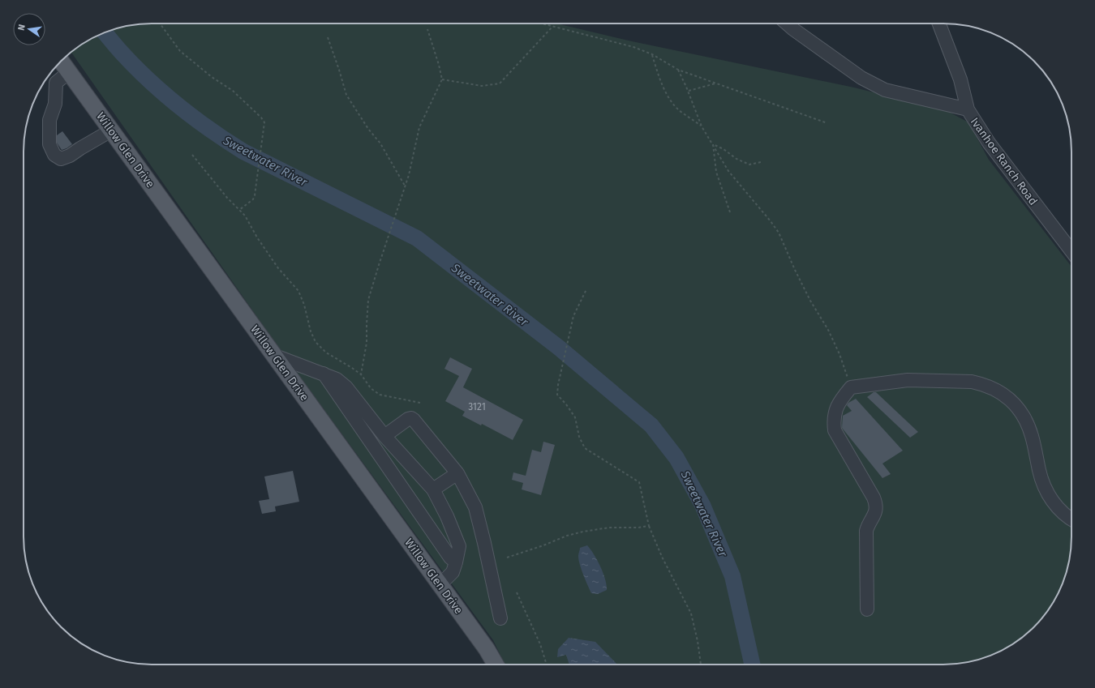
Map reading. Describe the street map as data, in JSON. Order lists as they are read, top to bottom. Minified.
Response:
{"streets":{"main road":["Willow Glen Drive"],"street":["Ivanhoe Ranch Road"]},"water":["Sweetwater River"],"house_numbers":["3121"],"north":"left"}
